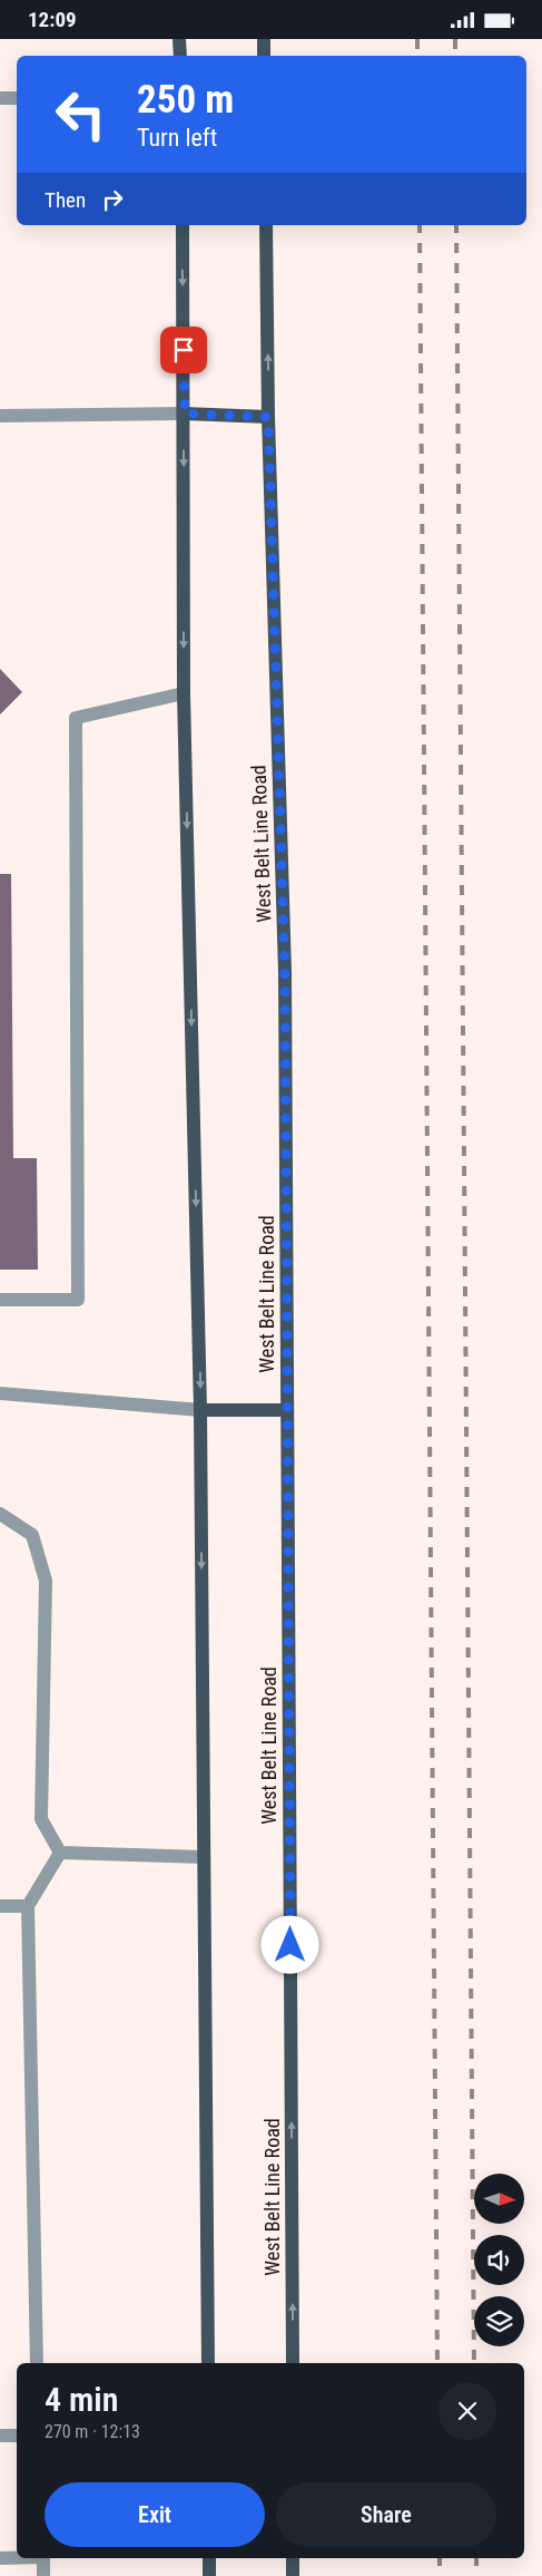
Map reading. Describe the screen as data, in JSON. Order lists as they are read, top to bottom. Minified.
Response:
{"streets":{"main road":["West Belt Line Road"]},"north":"right","page":{"status":"12:09","turn":["250 m","Turn left"],"then":"Then","heading":["4 min","270 m · 12:13"],"buttons":["Exit","Share"]}}
